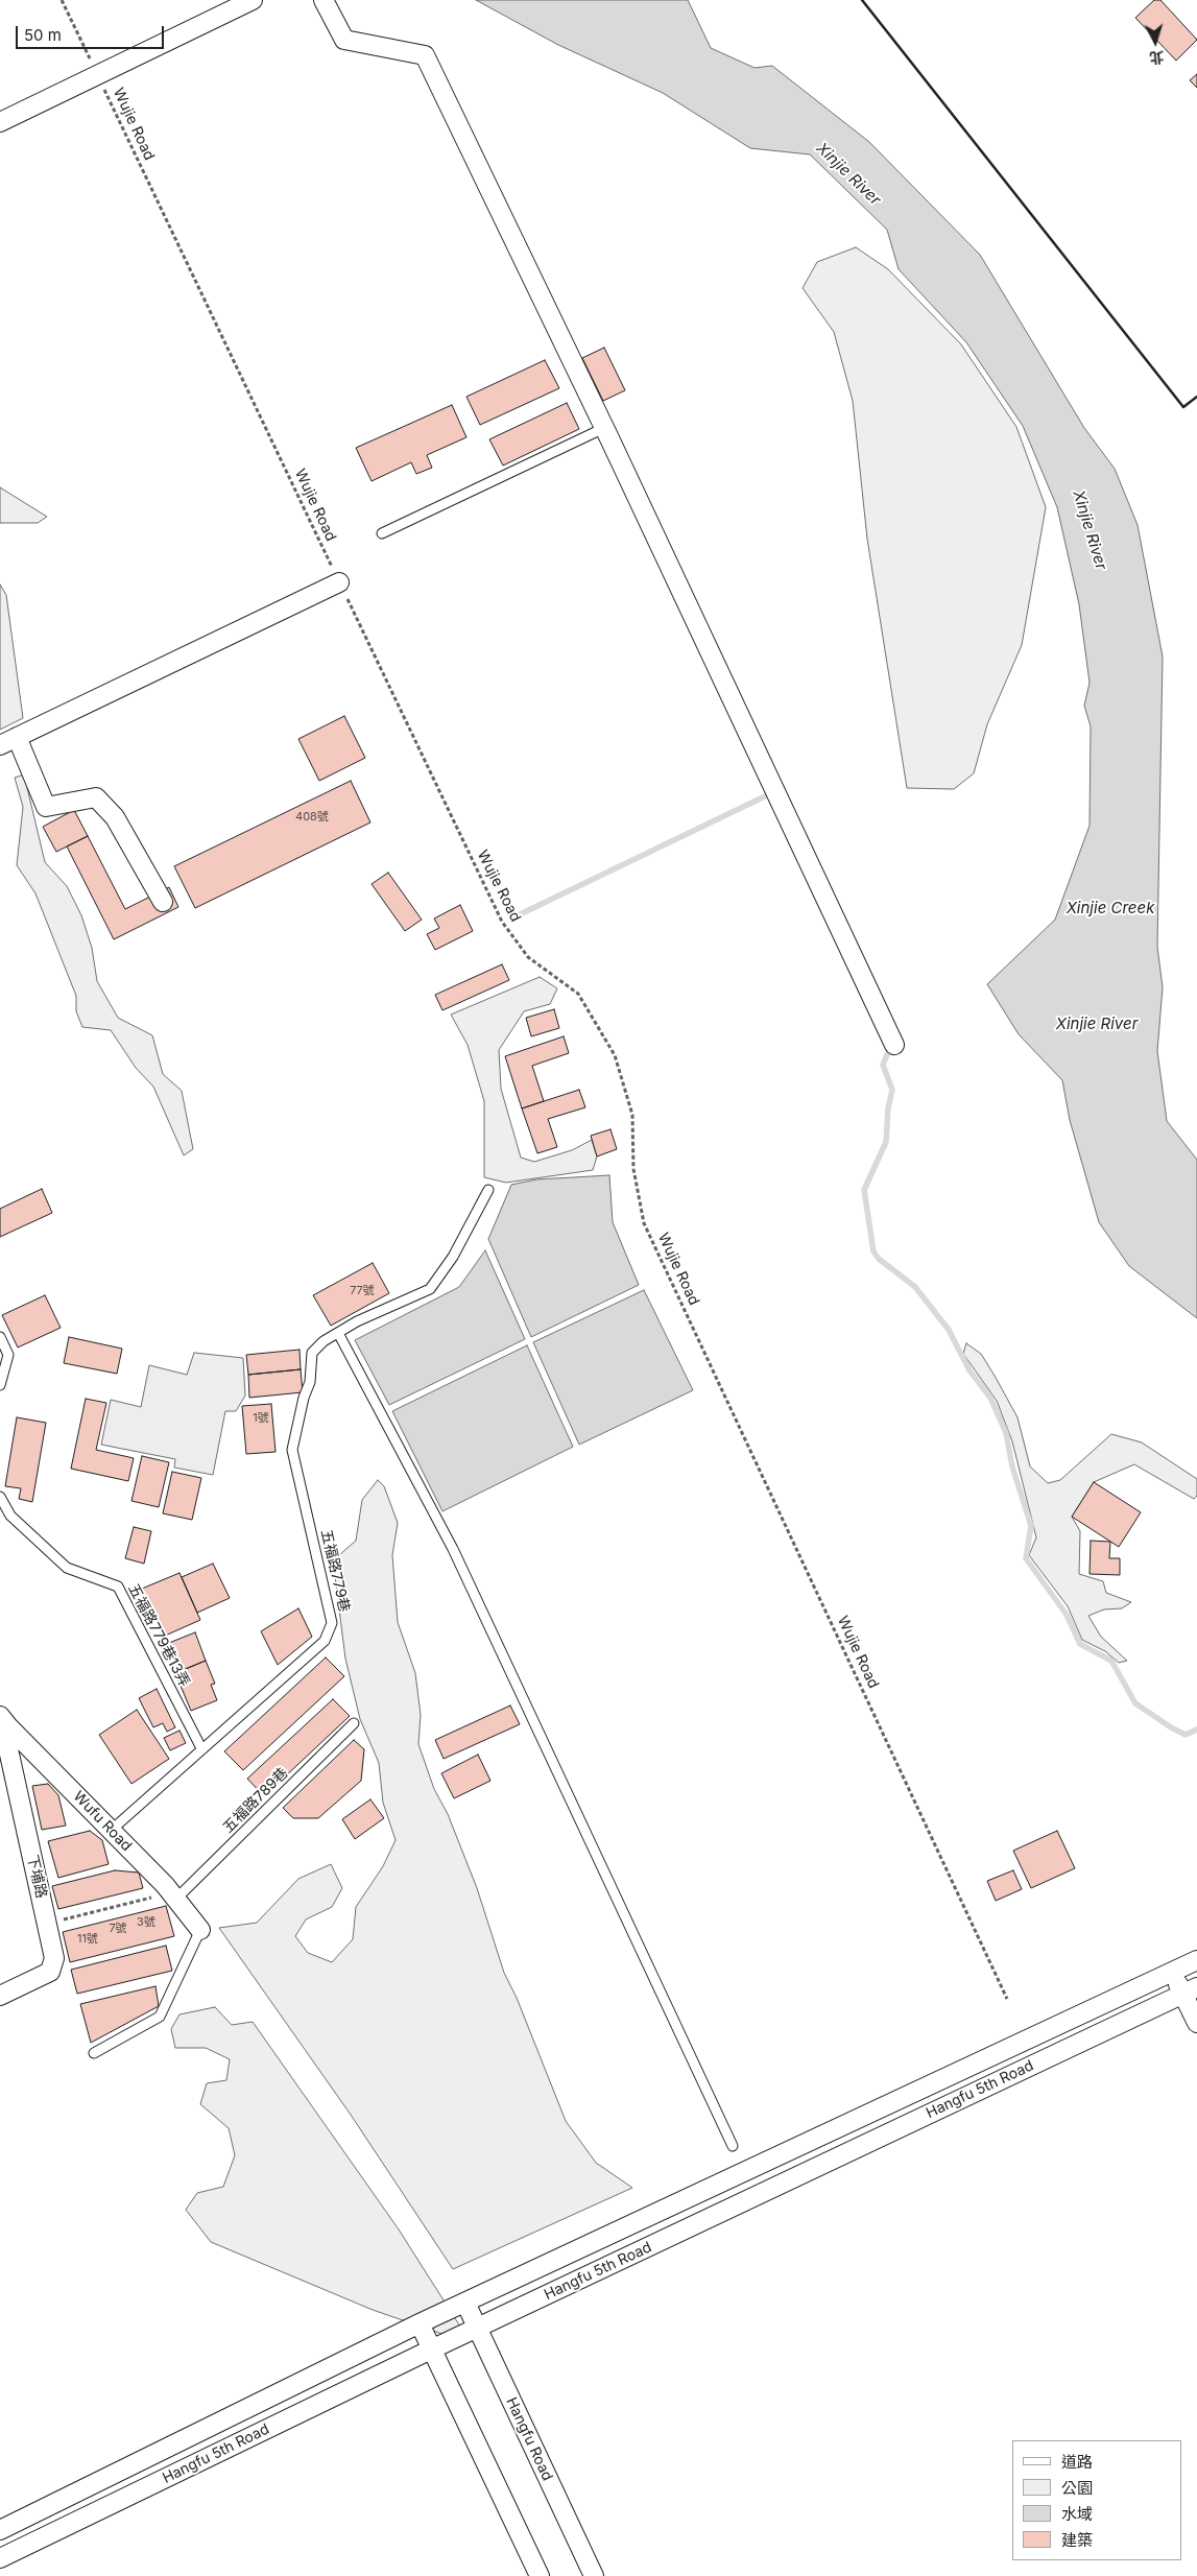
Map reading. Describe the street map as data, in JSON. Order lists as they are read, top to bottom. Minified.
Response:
{"streets":{"street":["Wufu Road","下埔路","Hangfu 5th Road","Hangfu Road"],"lane":["五福路779巷","五福路779巷13弄","五福路789巷"],"path":["Wujie Road"]},"crossings":[["五福路779巷","五福路779巷13弄"],["五福路779巷","Wufu Road"],["五福路789巷","Wufu Road"],["Wufu Road","下埔路"],["Hangfu 5th Road","Hangfu Road"]],"water":["Xinjie River","Xinjie Creek"],"house_numbers":["408號","77號","1號","3號","7號","11號"],"legend":["道路","公園","水域","建築"],"scale_bar":"50 m","north":"bottom"}
